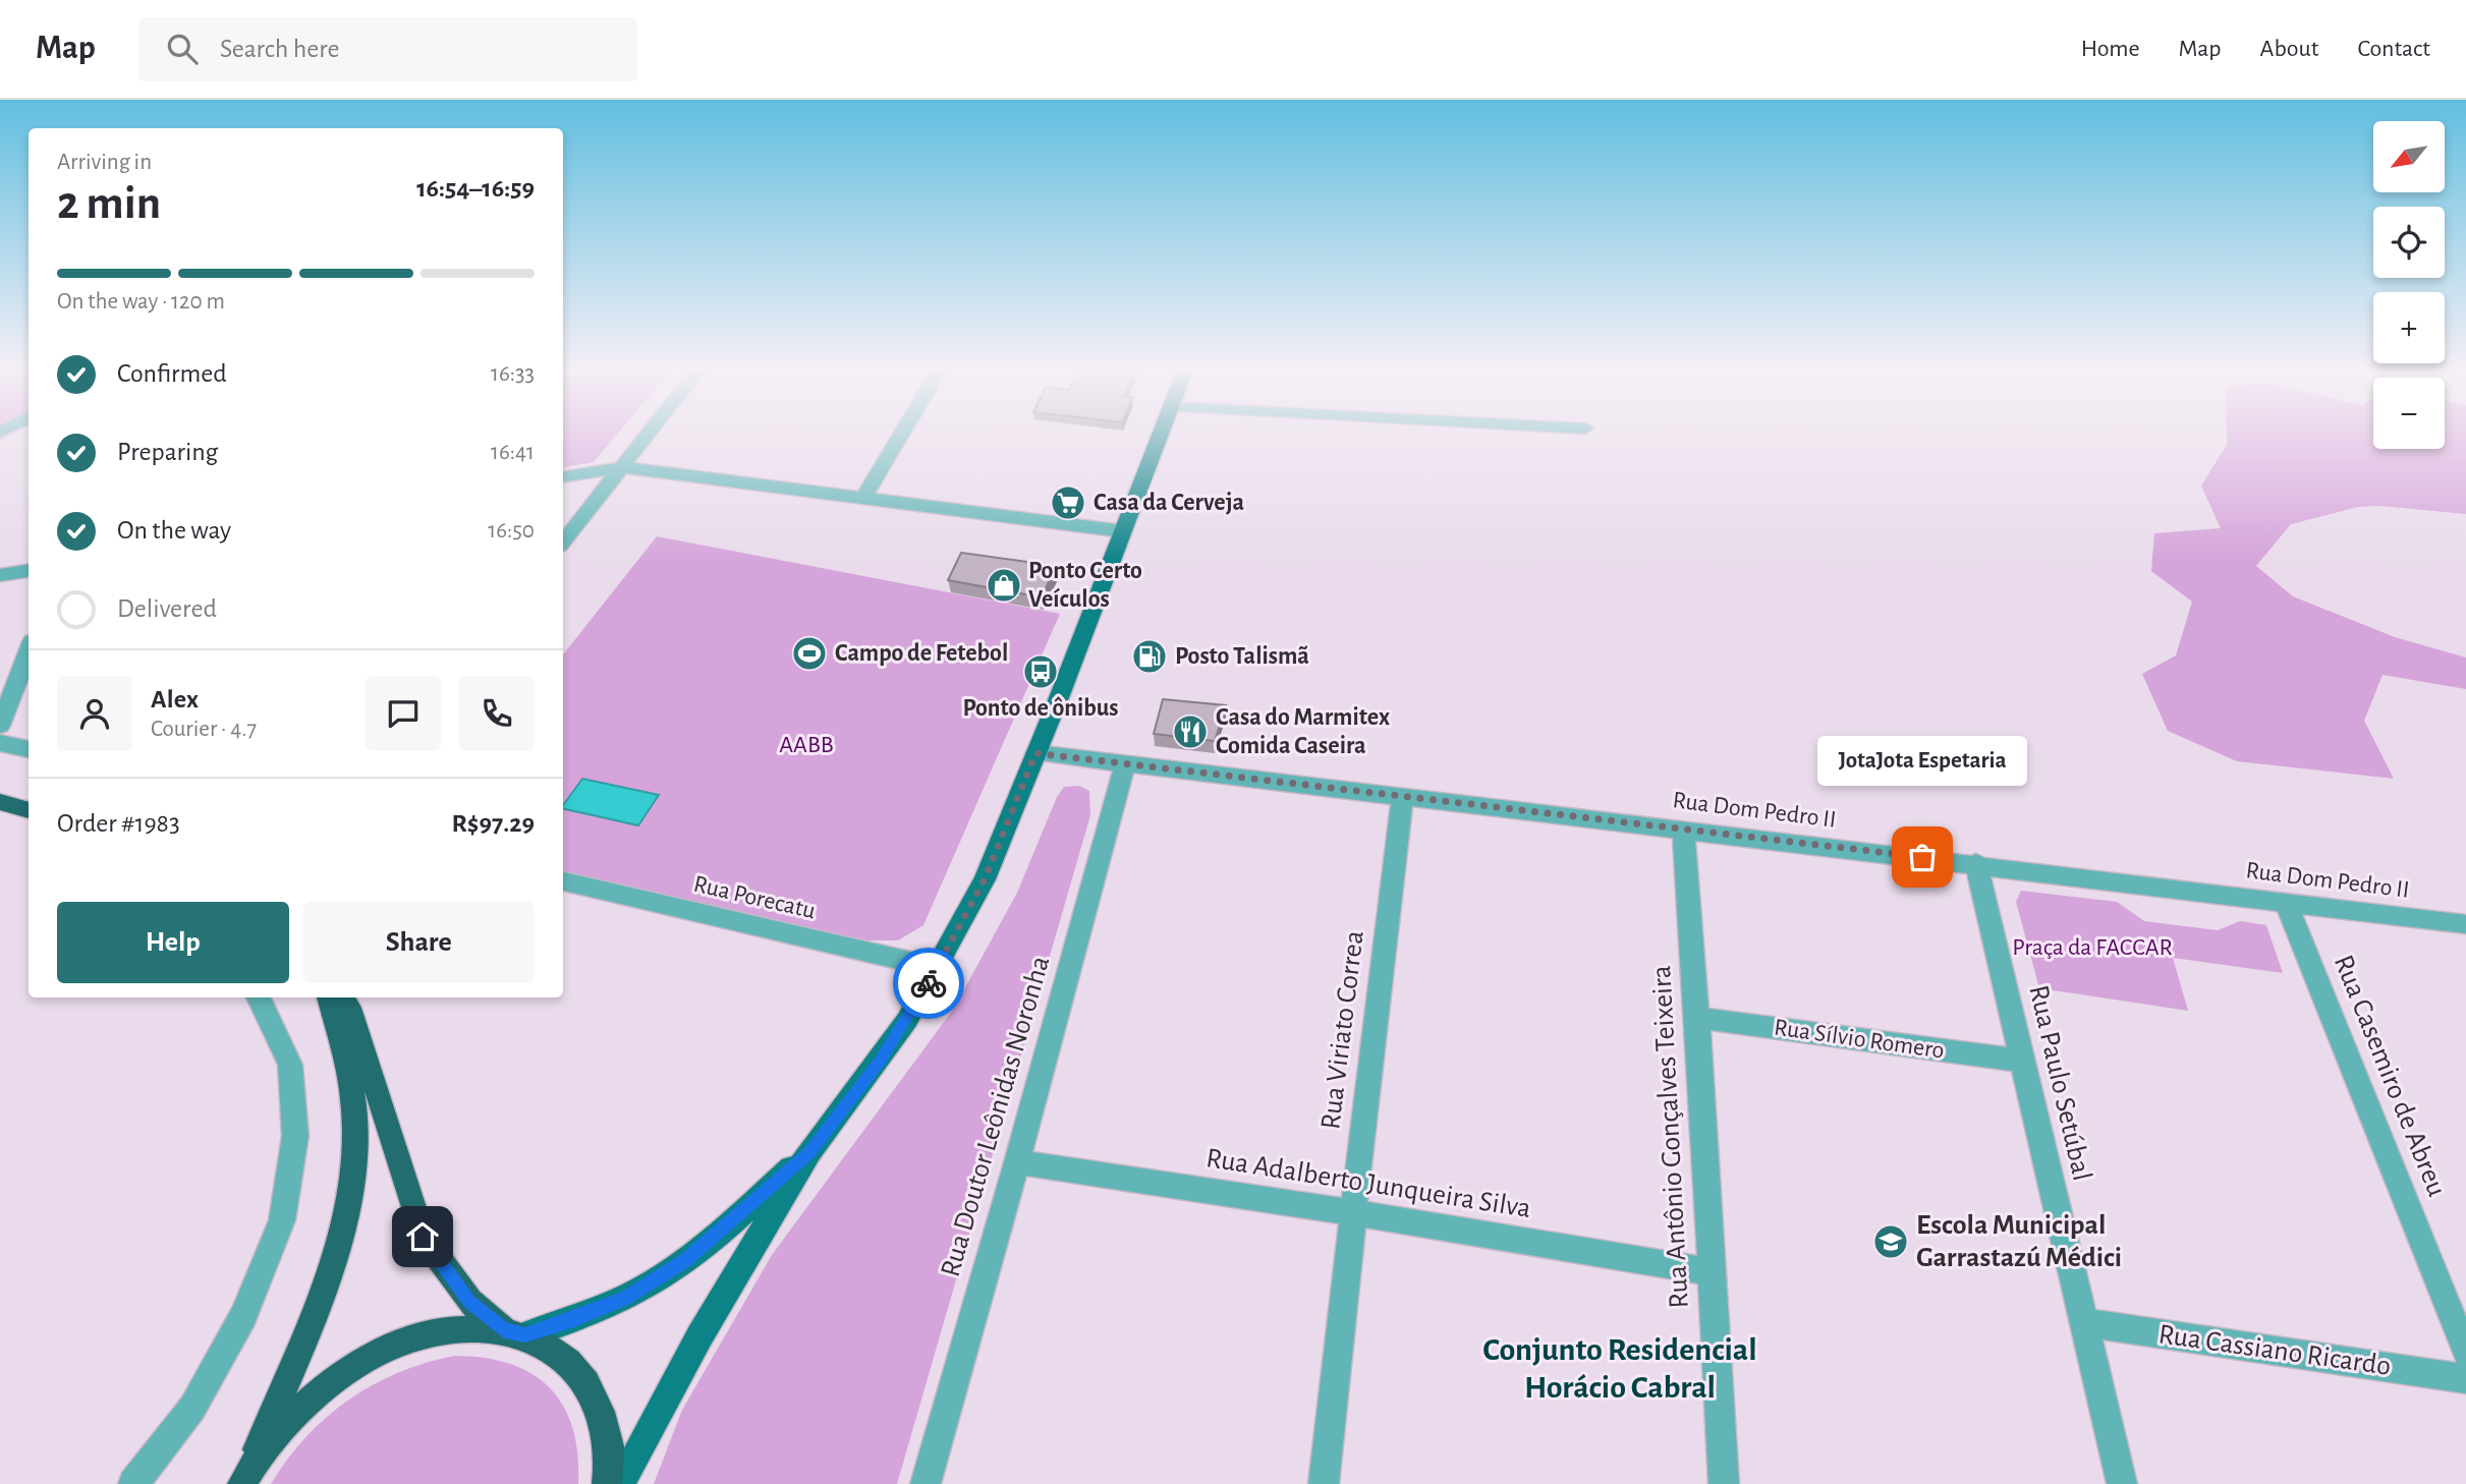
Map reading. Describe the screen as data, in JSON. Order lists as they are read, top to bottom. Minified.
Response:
{"streets":{"street":["Rua Dom Pedro II","Rua Porecatu","Rua Viriato Correa","Rua Sílvio Romero","Rua Casemiro de Abreu","Rua Paulo Setúbal","Rua Doutor Leônidas Noronha","Rua Antônio Gonçalves Teixeira","Rua Adalberto Junqueira Silva","Rua Cassiano Ricardo"]},"crossings":[["Rua Dom Pedro II","Rua Viriato Correa"],["Rua Dom Pedro II","Rua Casemiro de Abreu"],["Rua Dom Pedro II","Rua Paulo Setúbal"],["Rua Dom Pedro II","Rua Doutor Leônidas Noronha"],["Rua Dom Pedro II","Rua Antônio Gonçalves Teixeira"],["Rua Viriato Correa","Rua Adalberto Junqueira Silva"],["Rua Sílvio Romero","Rua Paulo Setúbal"],["Rua Sílvio Romero","Rua Antônio Gonçalves Teixeira"],["Rua Paulo Setúbal","Rua Cassiano Ricardo"],["Rua Doutor Leônidas Noronha","Rua Adalberto Junqueira Silva"],["Rua Antônio Gonçalves Teixeira","Rua Adalberto Junqueira Silva"]],"districts":["Conjunto Residencial Horácio Cabral"],"parks":["AABB","Praça da FACCAR"],"places":{"supermarket":["Casa da Cerveja"],"shop":["Ponto Certo Veículos"],"sports":["Campo de Fetebol"],"fuel station":["Posto Talismã"],"bus stop":["Ponto de ônibus"],"restaurant":["Casa do Marmitex Comida Caseira"],"other":["JotaJota Espetaria"],"school or university":["Escola Municipal Garrastazú Médici"]},"north":"bottom left","page":{"header":"Map","search":"Search here","nav":["Home","Map","About","Contact"],"map_buttons":["+","−"],"heading":["2 min","Arriving in","16:54–16:59"],"panel":["Alex","Courier · 4.7","Order #1983","R$97.29"],"bar":"On the way · 120 m","list":[["Confirmed","16:33"],["Preparing","16:41"],["On the way","16:50"],"Delivered"],"bubble":"JotaJota Espetaria","buttons":["Help","Share"]}}
